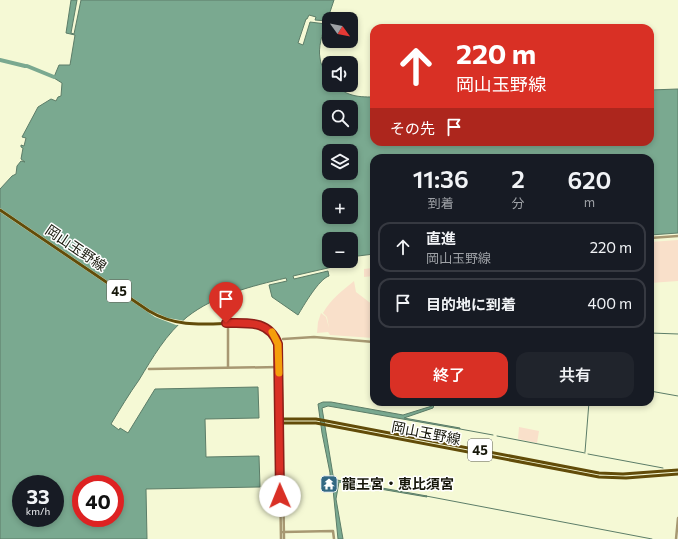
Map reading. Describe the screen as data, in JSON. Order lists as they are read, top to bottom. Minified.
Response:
{"streets":{"main road":["岡山玉野線","45"]},"places":{"temple":["龍王宮・恵比須宮"]},"north":"bottom right","page":{"map_buttons":["+","−"],"turn":["220 m","岡山玉野線"],"then":"その先","eta":["11:36","到着","2","分","620","m"],"list":[{"name":"直進","note":"岡山玉野線","value":"220 m"},{"name":"目的地に到着","value":"400 m"}],"buttons":["終了","共有"],"speed":"33 km/h","limit":"40"}}
